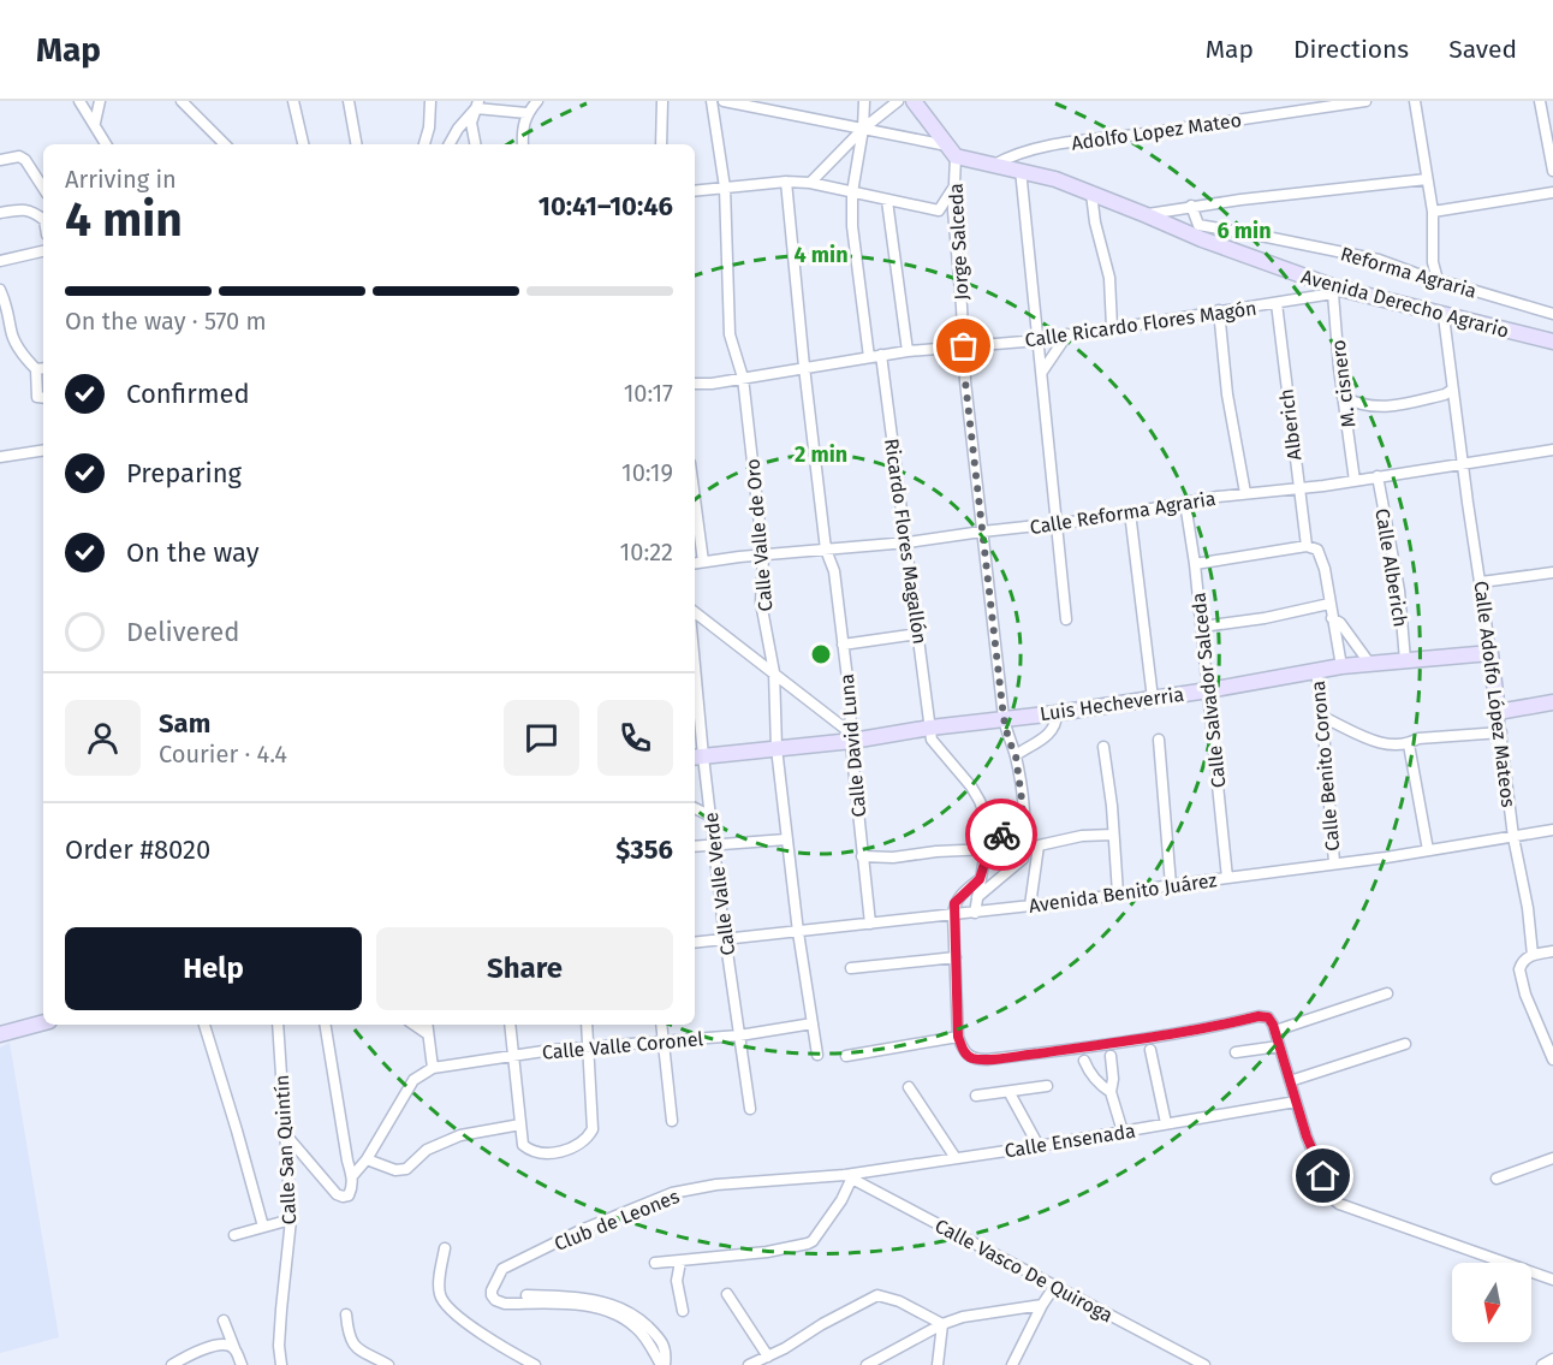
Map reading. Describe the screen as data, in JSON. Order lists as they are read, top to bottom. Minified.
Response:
{"streets":{"street":["Adolfo Lopez Mateo","Jorge Salceda","Reforma Agraria","Avenida Derecho Agrario","Calle Ricardo Flores Magón","M. cisnero","Alberich","Calle Reforma Agraria","Calle Valle de Oro","Ricardo Flores Magallón","Calle Alberich","Calle Salvador Salceda","Calle Adolfo López Mateos","Luis Hecheverria","Calle David Luna","Calle Benito Corona","Calle Valle Verde","Avenida Benito Juárez","Calle Valle Coronel","Calle Ensenada","Calle San Quintín","Club de Leones","Calle Vasco De Quiroga"]},"crossings":[["Adolfo Lopez Mateo","Avenida Derecho Agrario"],["Jorge Salceda","Avenida Derecho Agrario"],["Jorge Salceda","Calle Ricardo Flores Magón"],["Jorge Salceda","Calle Reforma Agraria"],["Jorge Salceda","Luis Hecheverria"],["Reforma Agraria","Avenida Derecho Agrario"],["Avenida Derecho Agrario","Calle Ricardo Flores Magón"],["Avenida Derecho Agrario","M. cisnero"],["Avenida Derecho Agrario","Calle Adolfo López Mateos"],["Calle Ricardo Flores Magón","M. cisnero"],["Calle Ricardo Flores Magón","Alberich"],["Calle Ricardo Flores Magón","Calle Valle de Oro"],["Calle Ricardo Flores Magón","Ricardo Flores Magallón"],["Calle Ricardo Flores Magón","Calle David Luna"],["M. cisnero","Calle Reforma Agraria"],["Alberich","Calle Reforma Agraria"],["Alberich","Calle Benito Corona"],["Calle Reforma Agraria","Calle Valle de Oro"],["Calle Reforma Agraria","Ricardo Flores Magallón"],["Calle Reforma Agraria","Calle Alberich"],["Calle Reforma Agraria","Calle Salvador Salceda"],["Calle Reforma Agraria","Calle Adolfo López Mateos"],["Calle Reforma Agraria","Calle David Luna"],["Calle Valle de Oro","Luis Hecheverria"],["Calle Valle de Oro","Avenida Benito Juárez"],["Calle Valle de Oro","Calle Valle Coronel"],["Ricardo Flores Magallón","Luis Hecheverria"],["Calle Alberich","Luis Hecheverria"],["Calle Salvador Salceda","Luis Hecheverria"],["Calle Salvador Salceda","Avenida Benito Juárez"],["Calle Adolfo López Mateos","Luis Hecheverria"],["Calle Adolfo López Mateos","Avenida Benito Juárez"],["Luis Hecheverria","Calle David Luna"],["Luis Hecheverria","Calle Benito Corona"],["Luis Hecheverria","Calle Valle Verde"],["Calle David Luna","Avenida Benito Juárez"],["Calle Benito Corona","Avenida Benito Juárez"],["Calle Valle Verde","Avenida Benito Juárez"],["Calle Valle Verde","Calle Valle Coronel"],["Calle Ensenada","Club de Leones"],["Calle Ensenada","Calle Vasco De Quiroga"],["Club de Leones","Calle Vasco De Quiroga"]],"north":"bottom","page":{"header":"Map","nav":["Map","Directions","Saved"],"heading":["4 min","Arriving in","10:41–10:46"],"panel":["Sam","Courier · 4.4","Order #8020","$356"],"bar":"On the way · 570 m","list":[["Confirmed","10:17"],["Preparing","10:19"],["On the way","10:22"],"Delivered"],"buttons":["Help","Share"]},"rings":["6 min","4 min","2 min"]}
